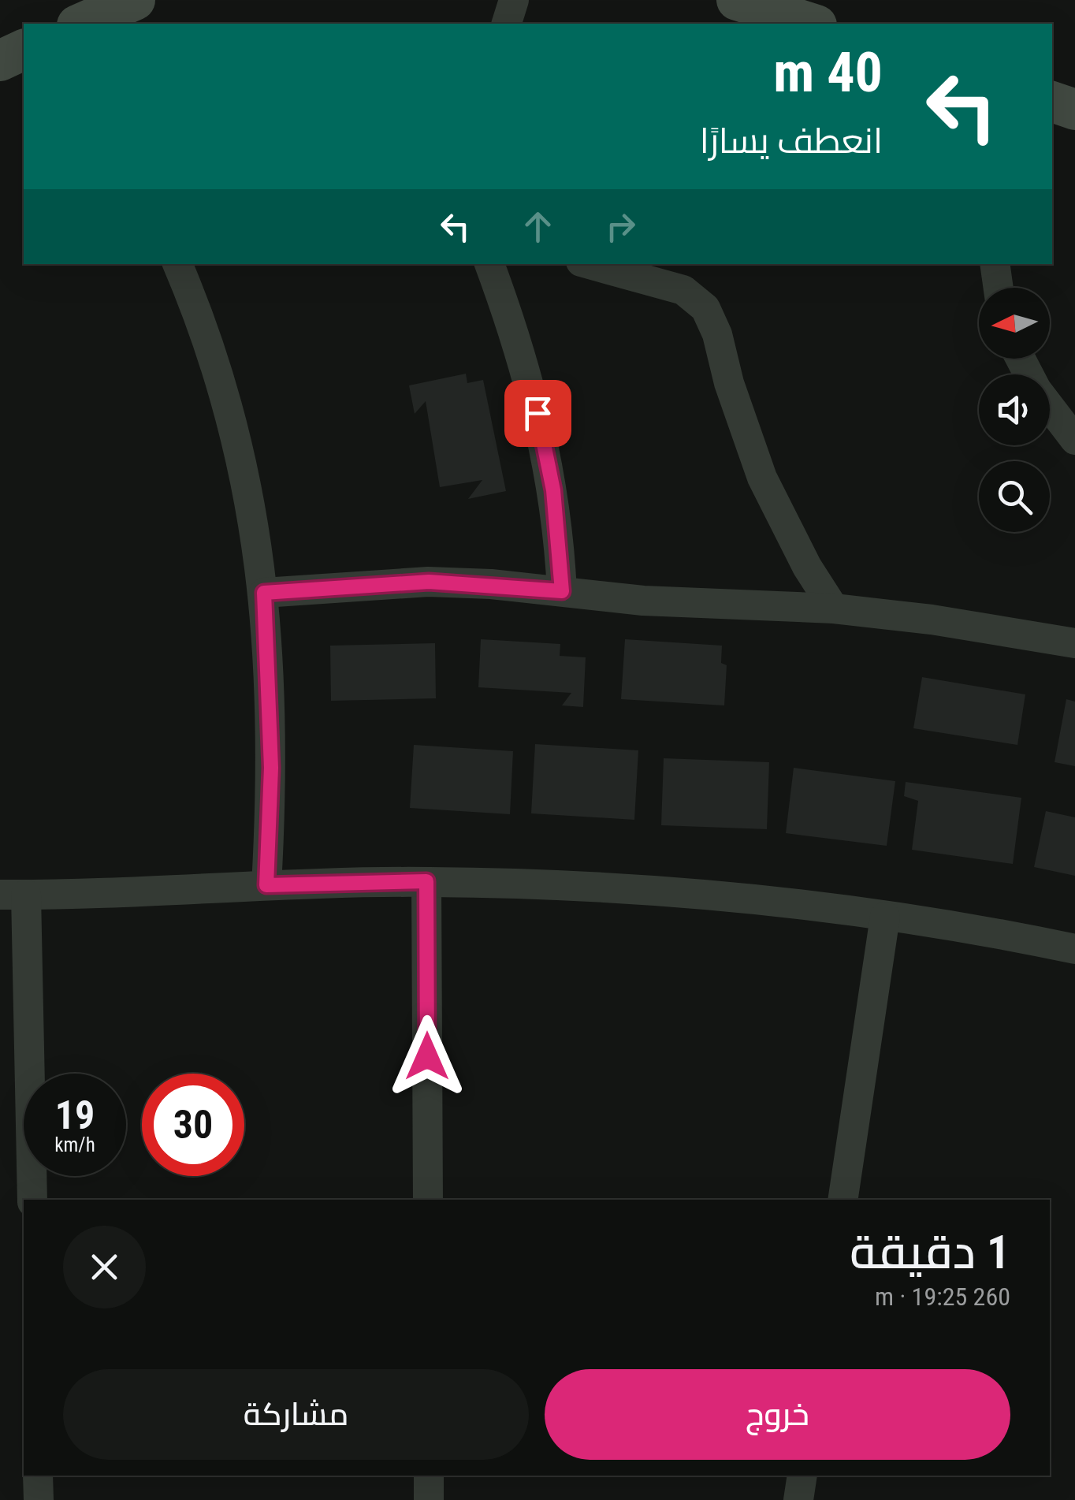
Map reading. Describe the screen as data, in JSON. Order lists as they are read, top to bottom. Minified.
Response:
{"north":"left","page":{"turn":["40 m","انعطف يسارًا"],"speed":"19 km/h","limit":"30","heading":["1 دقيقة","260 m · 19:25"],"buttons":["خروج","مشاركة"]}}
